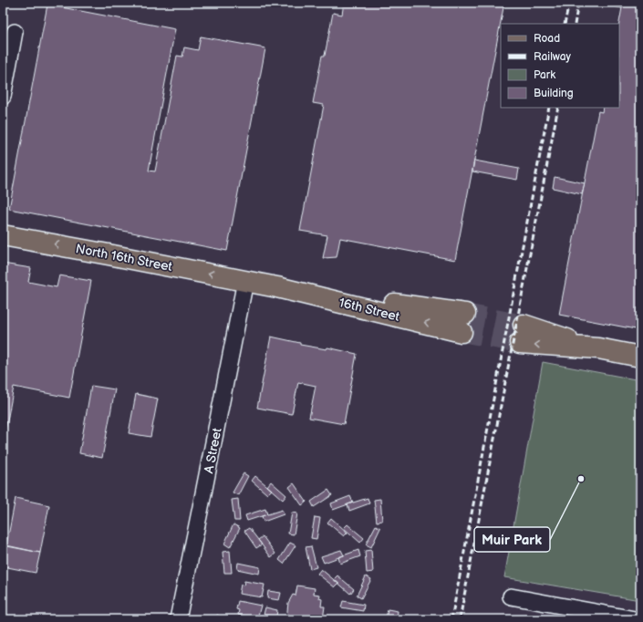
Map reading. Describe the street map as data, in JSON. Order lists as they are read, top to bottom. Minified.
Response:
{"streets":{"main road":["North 16th Street","16th Street"],"street":["A Street"]},"crossings":[["North 16th Street","16th Street"],["North 16th Street","A Street"],["16th Street","A Street"]],"one_way":["North 16th Street","16th Street"],"places":["Muir Park"],"legend":["Road","Railway","Park","Building"]}
